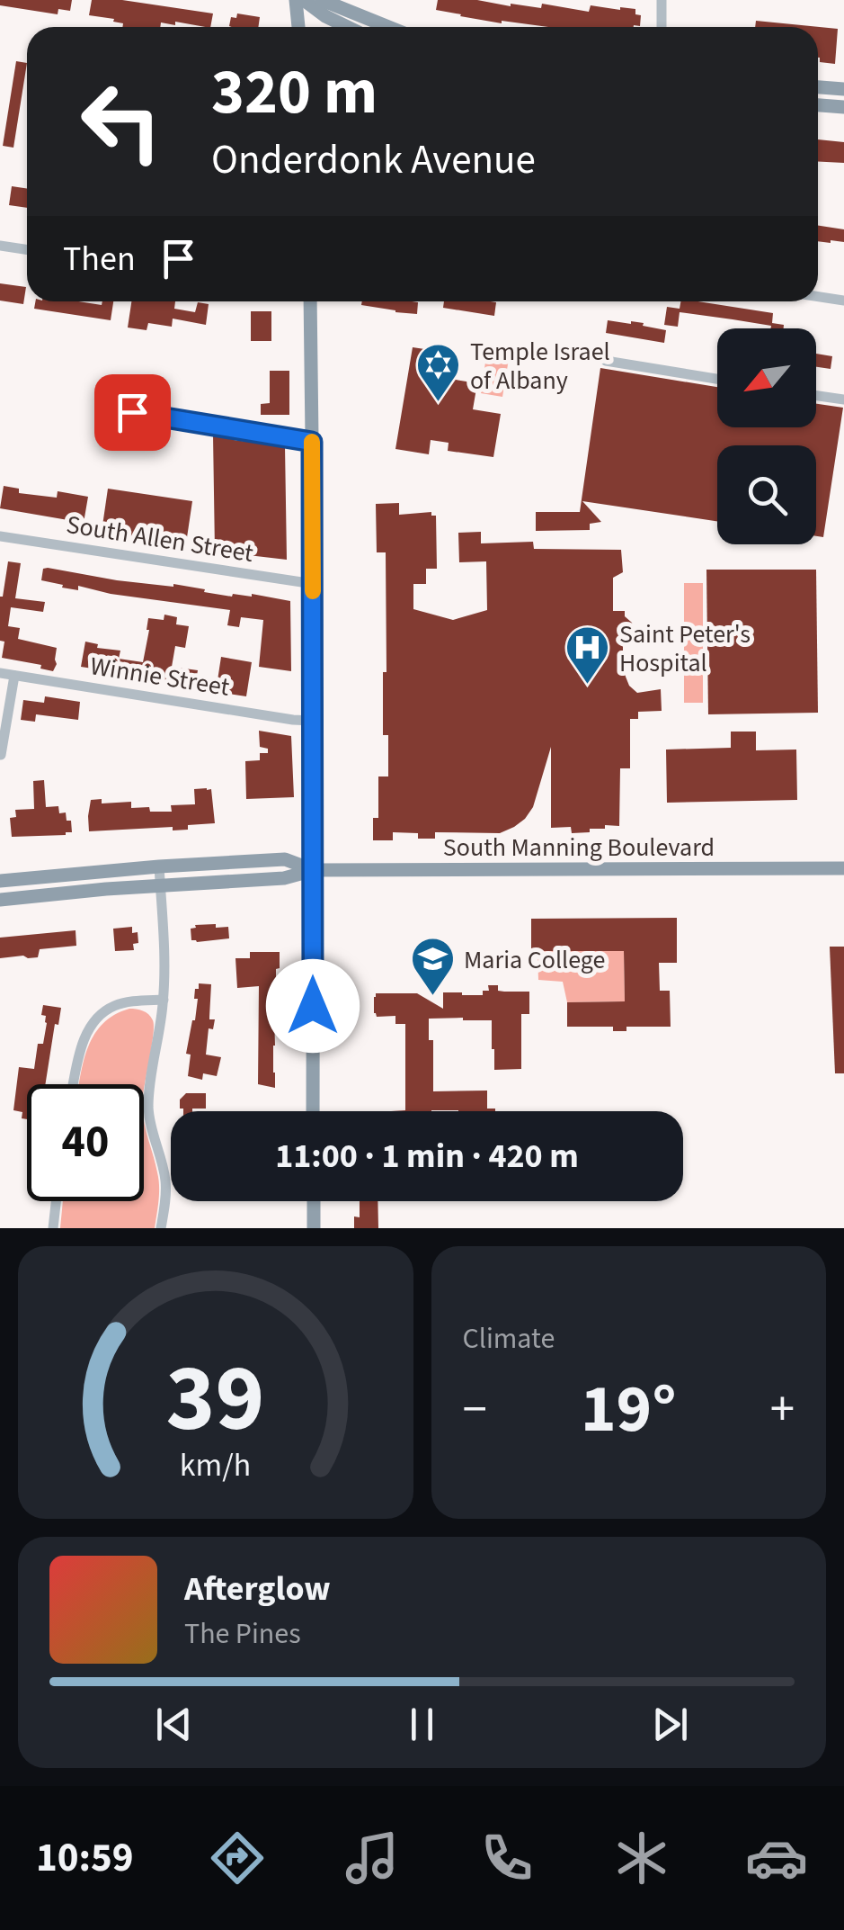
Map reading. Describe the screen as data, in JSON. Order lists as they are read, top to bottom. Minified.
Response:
{"streets":{"street":["South Allen Street","Winnie Street","South Manning Boulevard"]},"places":{"synagogue":["Temple Israel of Albany"],"hospital":["Saint Peter's Hospital"],"school or university":["Maria College"]},"north":"bottom left","page":{"turn":["320 m","Onderdonk Avenue"],"then":"Then","limit":"40","trip":"11:00 · 1 min · 420 m","tile":"Climate","heat":["−","19°","+"],"song":["Afterglow","The Pines"],"tabs":"10:59","gauge":["39","km/h"]}}
